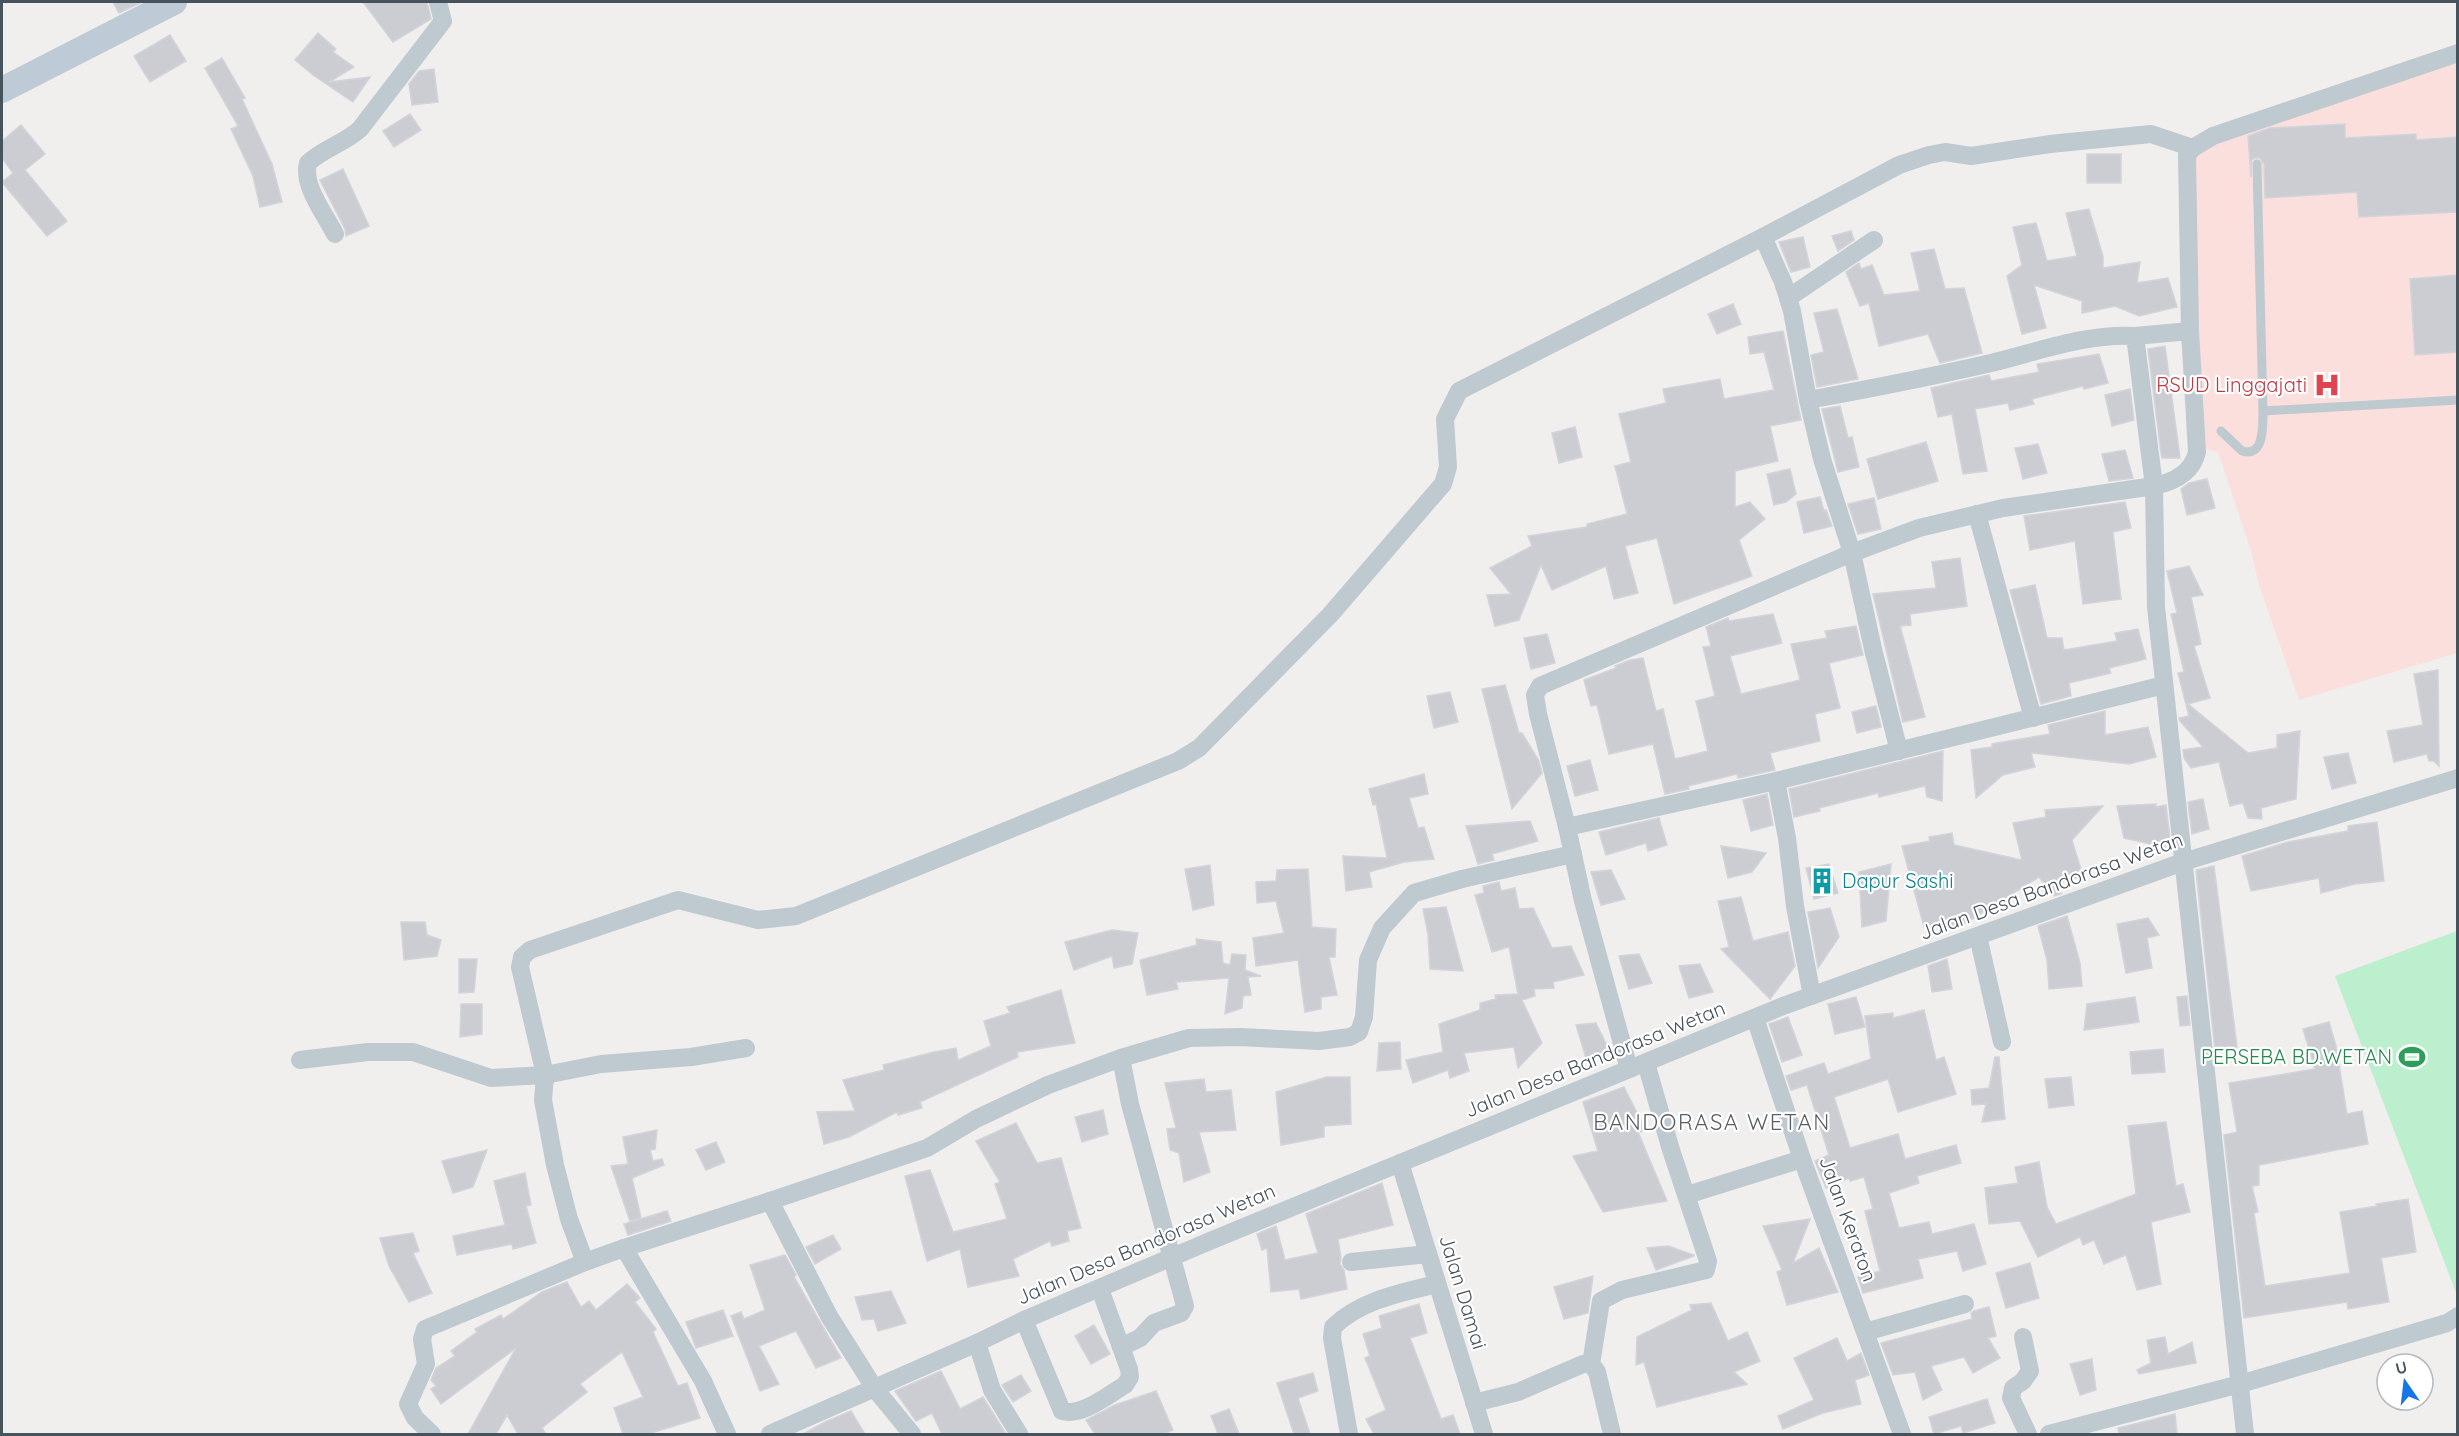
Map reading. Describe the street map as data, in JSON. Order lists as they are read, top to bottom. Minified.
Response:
{"streets":{"street":["Jalan Desa Bandorasa Wetan","Jalan Keraton","Jalan Damai"]},"crossings":[["Jalan Desa Bandorasa Wetan","Jalan Keraton"],["Jalan Desa Bandorasa Wetan","Jalan Damai"]],"districts":["BANDORASA WETAN"],"places":{"hospital":["RSUD Linggajati"],"building":["Dapur Sashi"],"sports":["PERSEBA BD.WETAN"]},"north":"top"}
